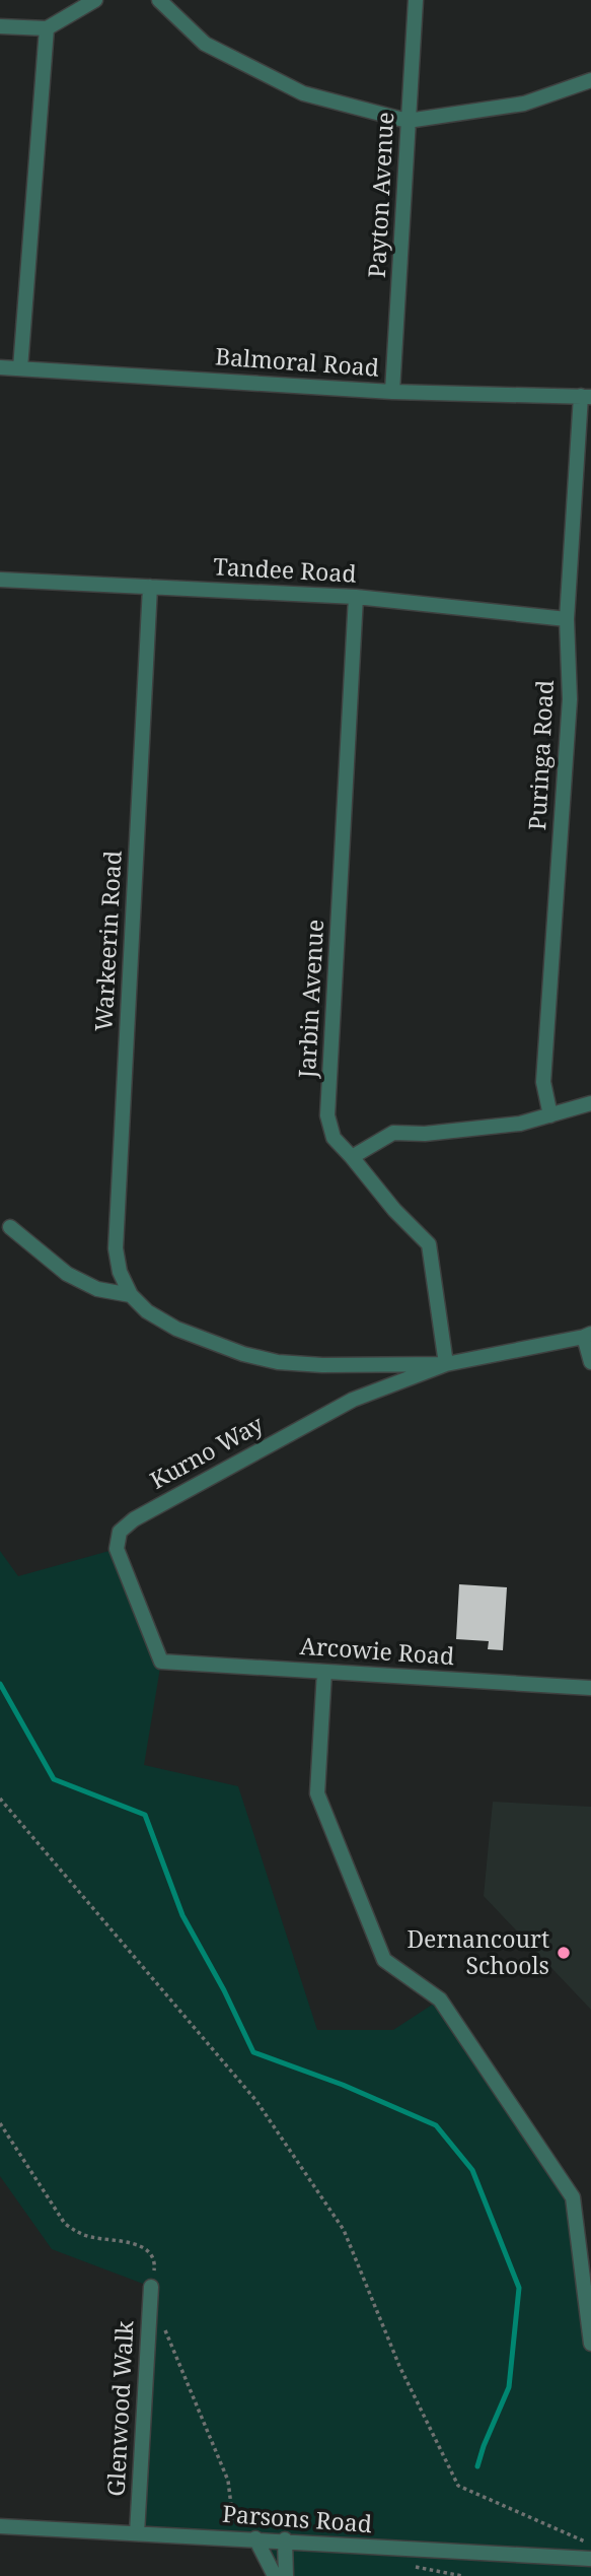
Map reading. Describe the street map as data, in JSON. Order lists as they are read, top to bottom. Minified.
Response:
{"streets":{"street":["Payton Avenue","Balmoral Road","Tandee Road","Puringa Road","Warkeerin Road","Jarbin Avenue","Kurno Way","Arcowie Road","Glenwood Walk","Parsons Road"]},"crossings":[["Payton Avenue","Balmoral Road"],["Balmoral Road","Puringa Road"],["Tandee Road","Puringa Road"],["Tandee Road","Warkeerin Road"],["Tandee Road","Jarbin Avenue"],["Jarbin Avenue","Kurno Way"],["Kurno Way","Arcowie Road"],["Glenwood Walk","Parsons Road"]],"places":["Dernancourt Schools"]}
